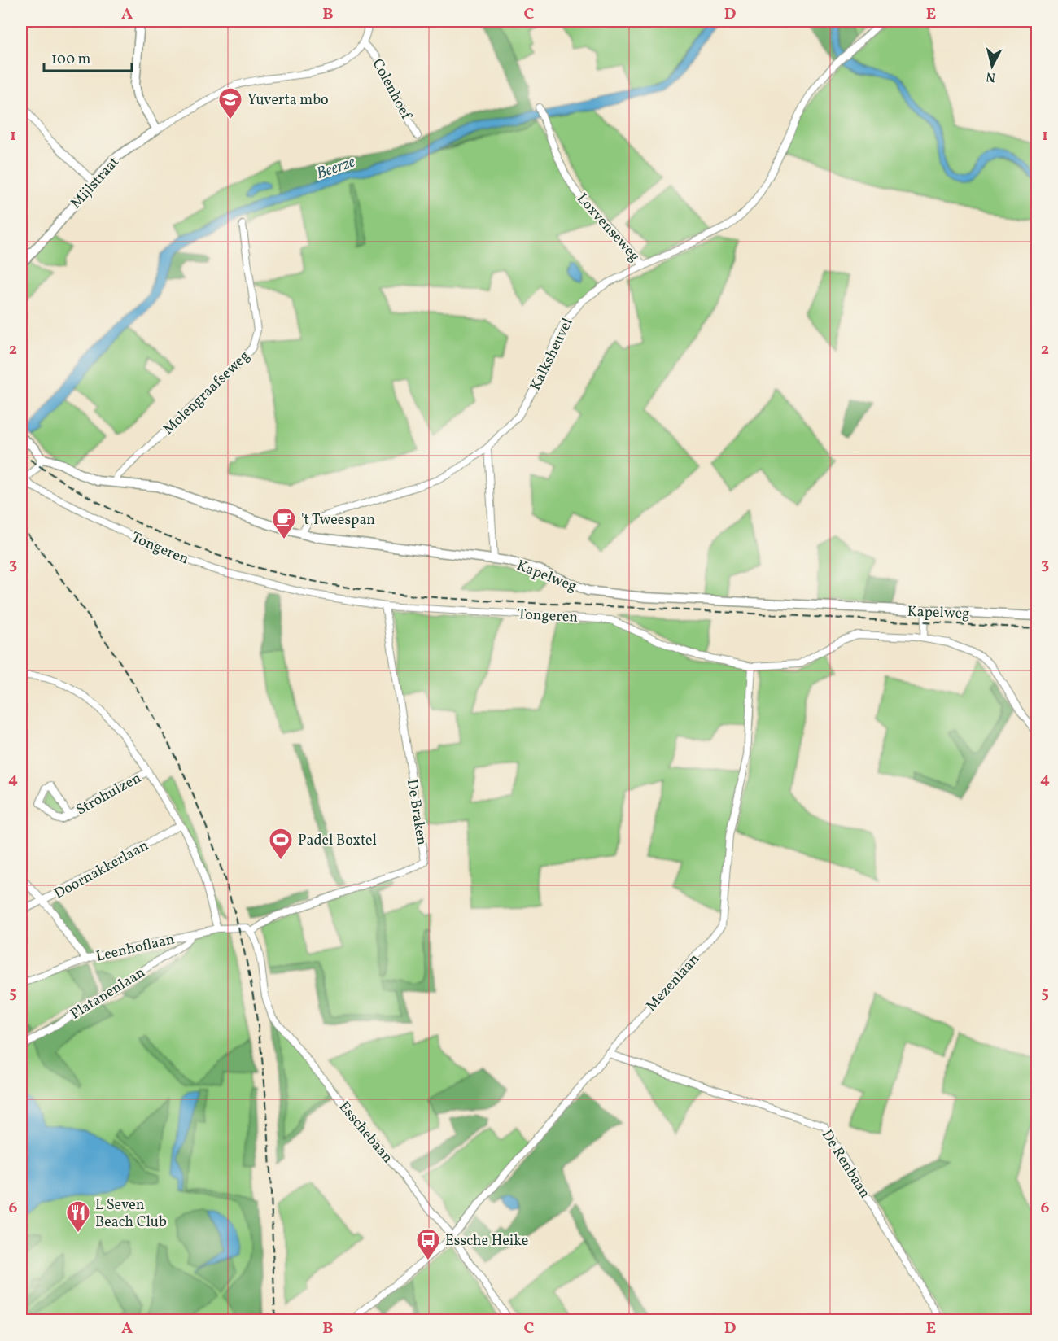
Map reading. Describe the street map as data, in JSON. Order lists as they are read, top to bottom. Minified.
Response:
{"streets":{"main road":["Mijlstraat","Kapelweg"],"street":["Colenhoef","Loxvenseweg","Kalksheuvel","Molengraafseweg","Tongeren","Strohulzen","De Braken","Doornakkerlaan","Leenhoflaan","Mezenlaan","Platanenlaan","Esschebaan","De Renbaan"]},"crossings":[["Loxvenseweg","Kalksheuvel"],["Kalksheuvel","Kapelweg"],["Molengraafseweg","Kapelweg"],["Tongeren","De Braken"],["Tongeren","Mezenlaan"],["De Braken","Leenhoflaan"],["De Braken","Esschebaan"],["Leenhoflaan","Platanenlaan"],["Leenhoflaan","Esschebaan"],["Mezenlaan","Esschebaan"],["Mezenlaan","De Renbaan"]],"water":["Beerze"],"places":{"school or university":["Yuverta mbo"],"cafe":["'t Tweespan"],"sports":["Padel Boxtel"],"restaurant":["L Seven Beach Club"],"bus stop":["Essche Heike"]},"scale_bar":"100 m","north":"bottom","grid":{"columns":["A","B","C","D","E"],"rows":["1","2","3","4","5","6"]}}
